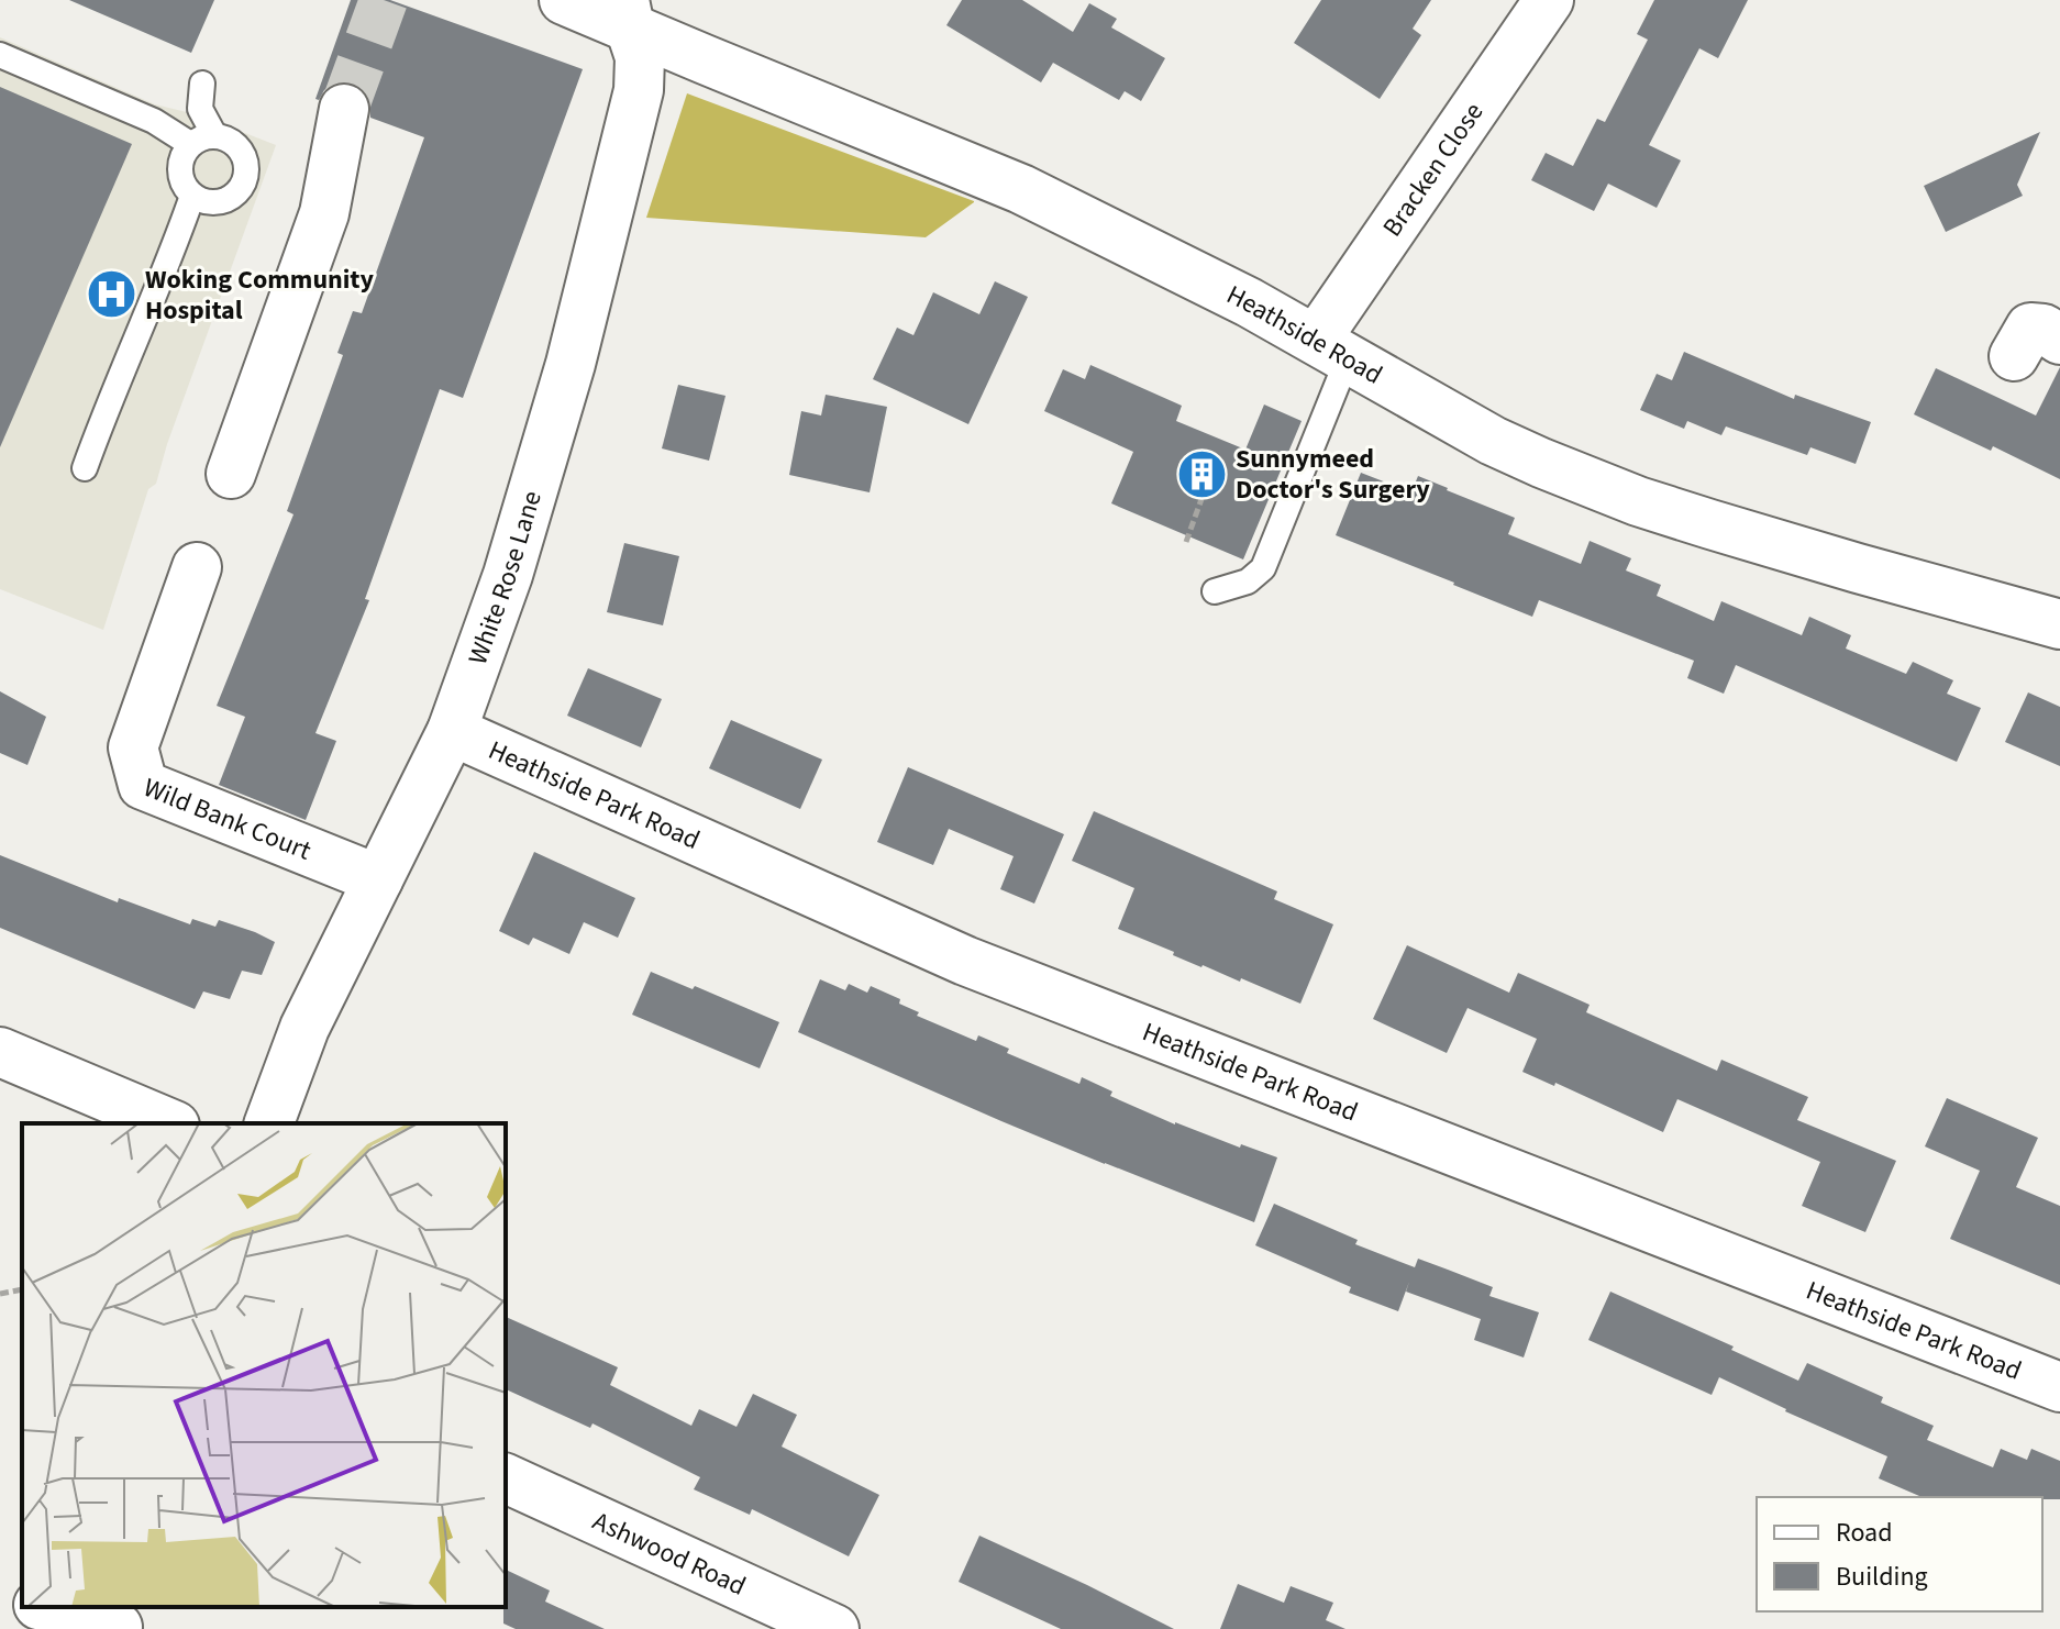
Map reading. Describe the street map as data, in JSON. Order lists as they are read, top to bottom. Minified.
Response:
{"streets":{"street":["Bracken Close","Heathside Road","White Rose Lane","Heathside Park Road","Wild Bank Court","Ashwood Road"]},"crossings":[["Bracken Close","Heathside Road"],["Heathside Road","White Rose Lane"],["White Rose Lane","Heathside Park Road"],["White Rose Lane","Wild Bank Court"]],"places":{"hospital":["Woking Community Hospital"],"building":["Sunnymeed Doctor's Surgery"]},"legend":["Road","Building"]}
